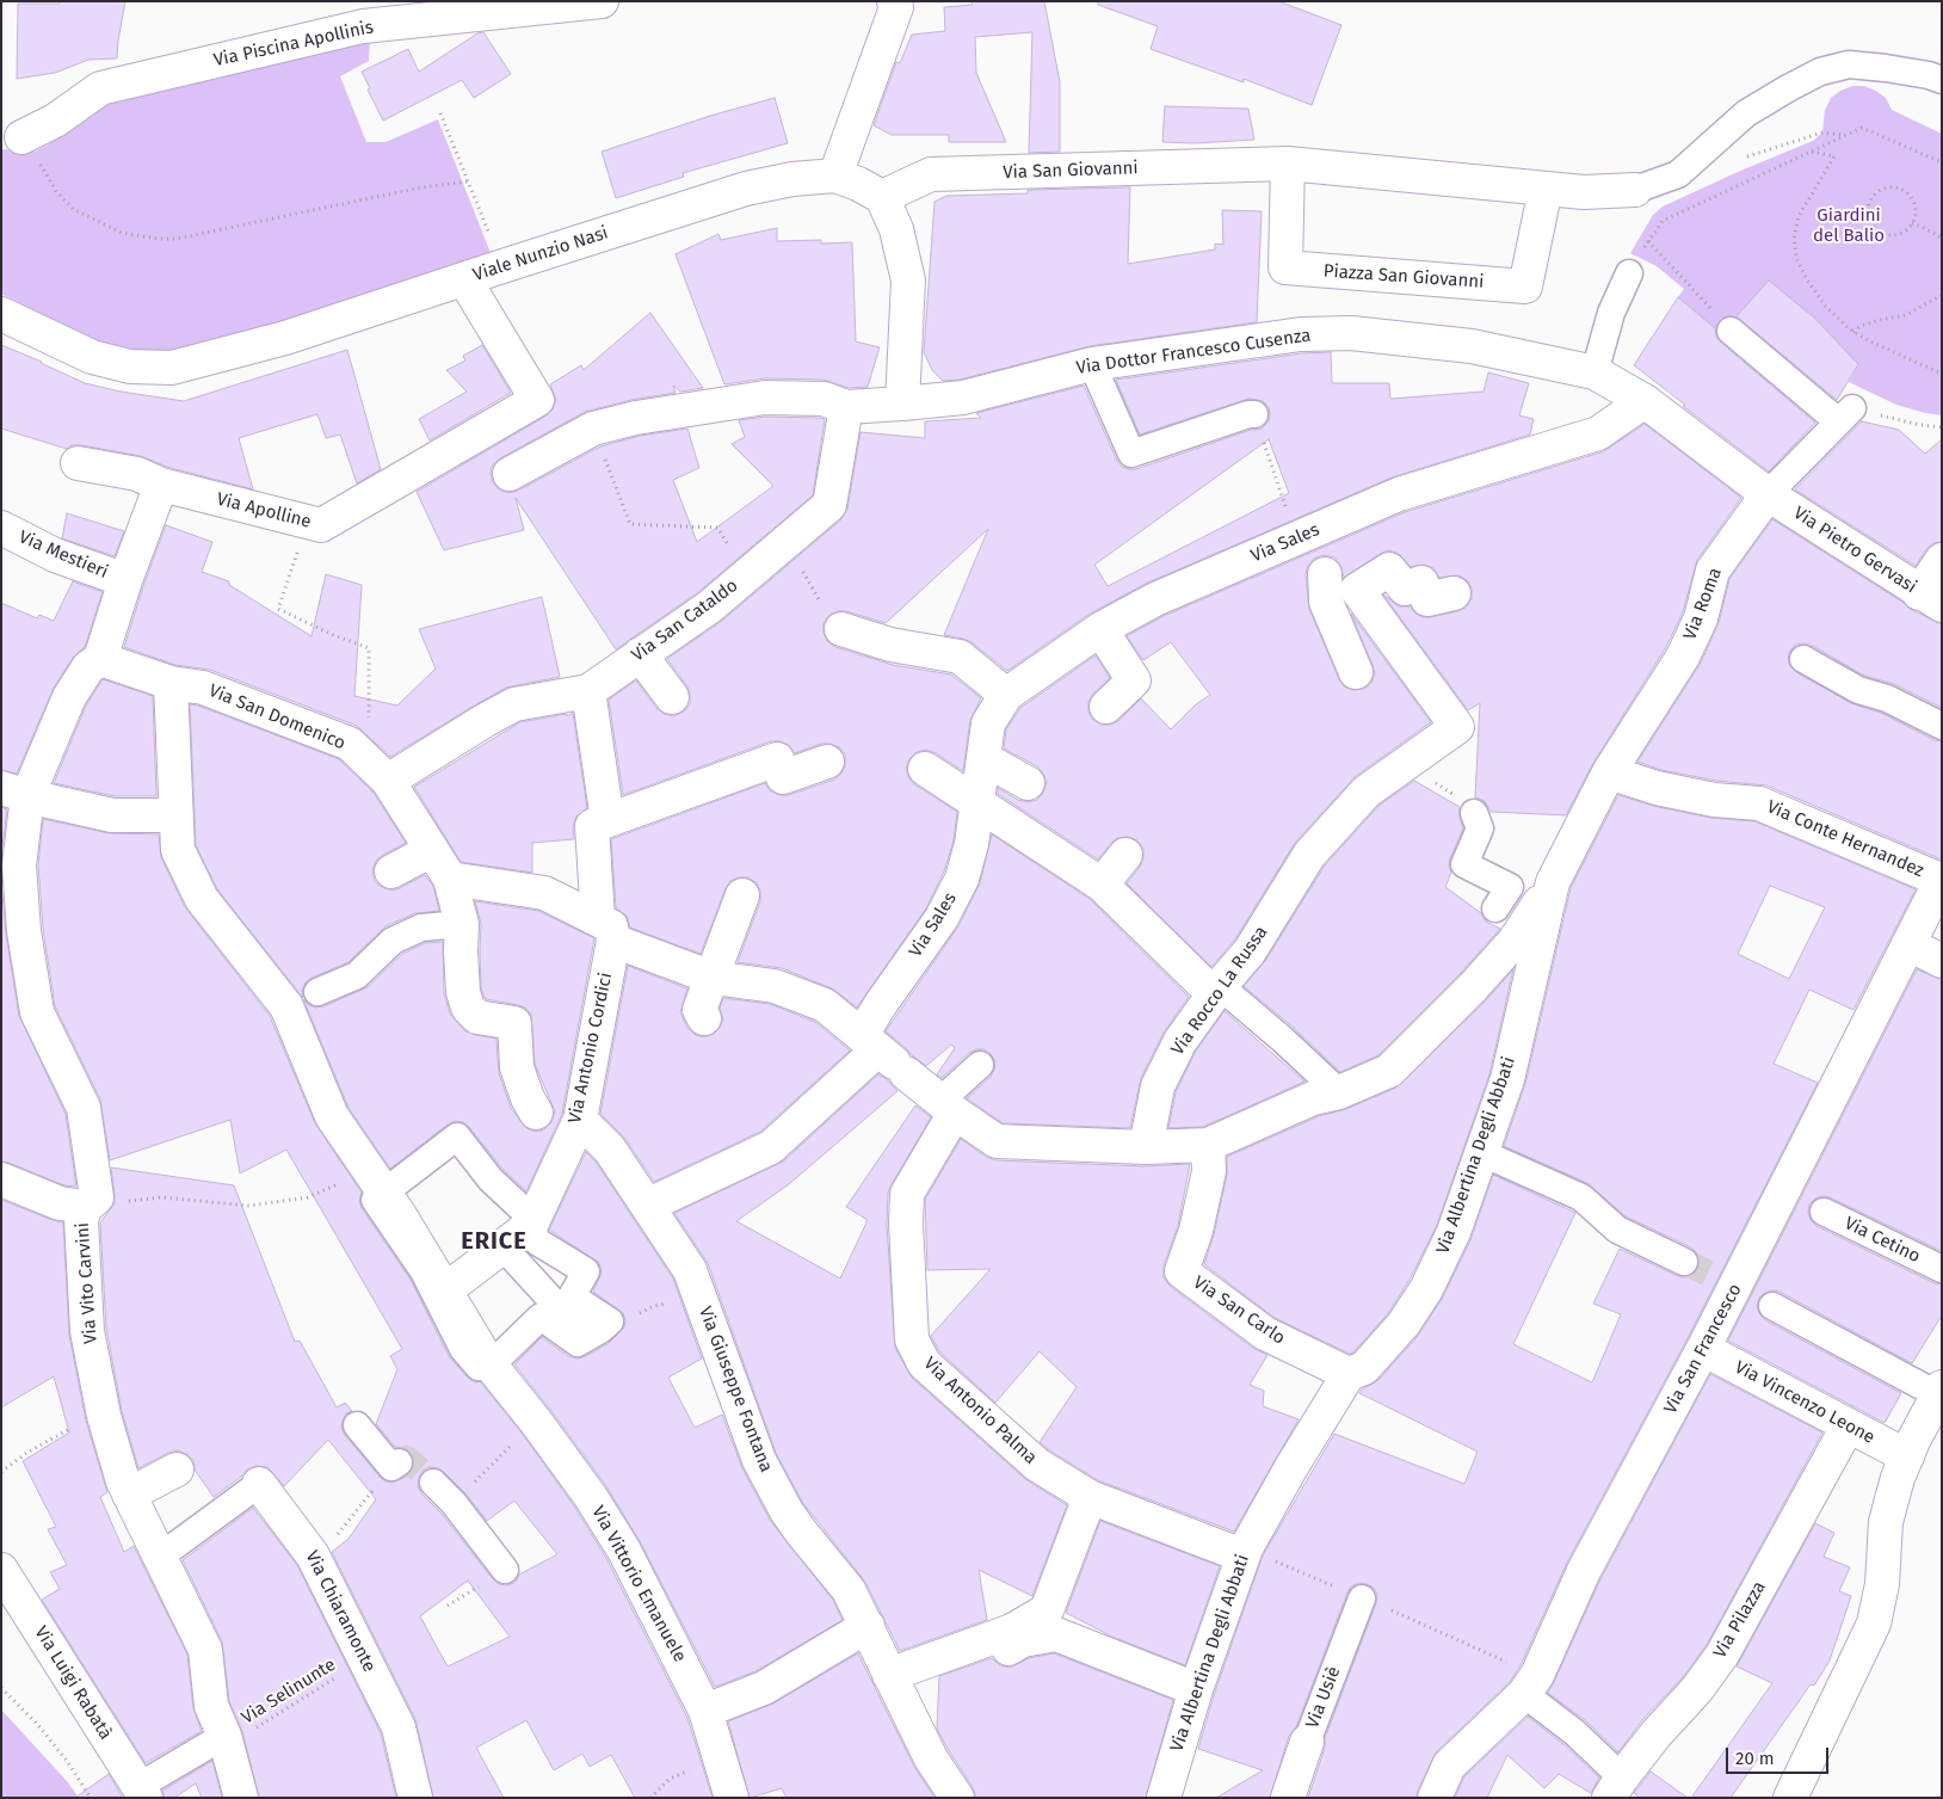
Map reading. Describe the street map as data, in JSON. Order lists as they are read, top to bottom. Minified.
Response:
{"streets":{"street":["Via Piscina Apollinis","Via San Giovanni","Viale Nunzio Nasi","Piazza San Giovanni","Via Dottor Francesco Cusenza","Via Apolline","Via Sales","Via Pietro Gervasi","Via Mestieri","Via Roma","Via San Cataldo","Via San Domenico","Via Conte Hernandez","Via Rocco La Russa","Via Antonio Cordici","Via Albertina Degli Abbati","Via Cetino","Via Vito Carvini","Via San Carlo","Via San Francesco","Via Giuseppe Fontana","Via Vincenzo Leone","Via Antonio Palma","Via Vittorio Emanuele","Via Chiaramonte","Via Pilazza","Via Luigi Rabatà","Via Usiè"],"path":["Via Selinunte"]},"crossings":[["Via San Giovanni","Viale Nunzio Nasi"],["Via San Giovanni","Piazza San Giovanni"],["Viale Nunzio Nasi","Via Apolline"],["Via Dottor Francesco Cusenza","Via Sales"],["Via Dottor Francesco Cusenza","Via Pietro Gervasi"],["Via Dottor Francesco Cusenza","Via Roma"],["Via Sales","Via Giuseppe Fontana"],["Via Pietro Gervasi","Via Roma"],["Via Roma","Via Conte Hernandez"],["Via Roma","Via Albertina Degli Abbati"],["Via San Cataldo","Via San Domenico"],["Via San Domenico","Via Vittorio Emanuele"],["Via Conte Hernandez","Via San Francesco"],["Via Antonio Cordici","Via Giuseppe Fontana"],["Via Albertina Degli Abbati","Via San Carlo"],["Via Albertina Degli Abbati","Via Antonio Palma"],["Via Vito Carvini","Via Chiaramonte"],["Via Vito Carvini","Via Selinunte"],["Via San Francesco","Via Vincenzo Leone"],["Via Vincenzo Leone","Via Pilazza"],["Via Chiaramonte","Via Selinunte"]],"districts":["ERICE"],"parks":["Giardini del Balio"],"scale_bar":"20 m"}
